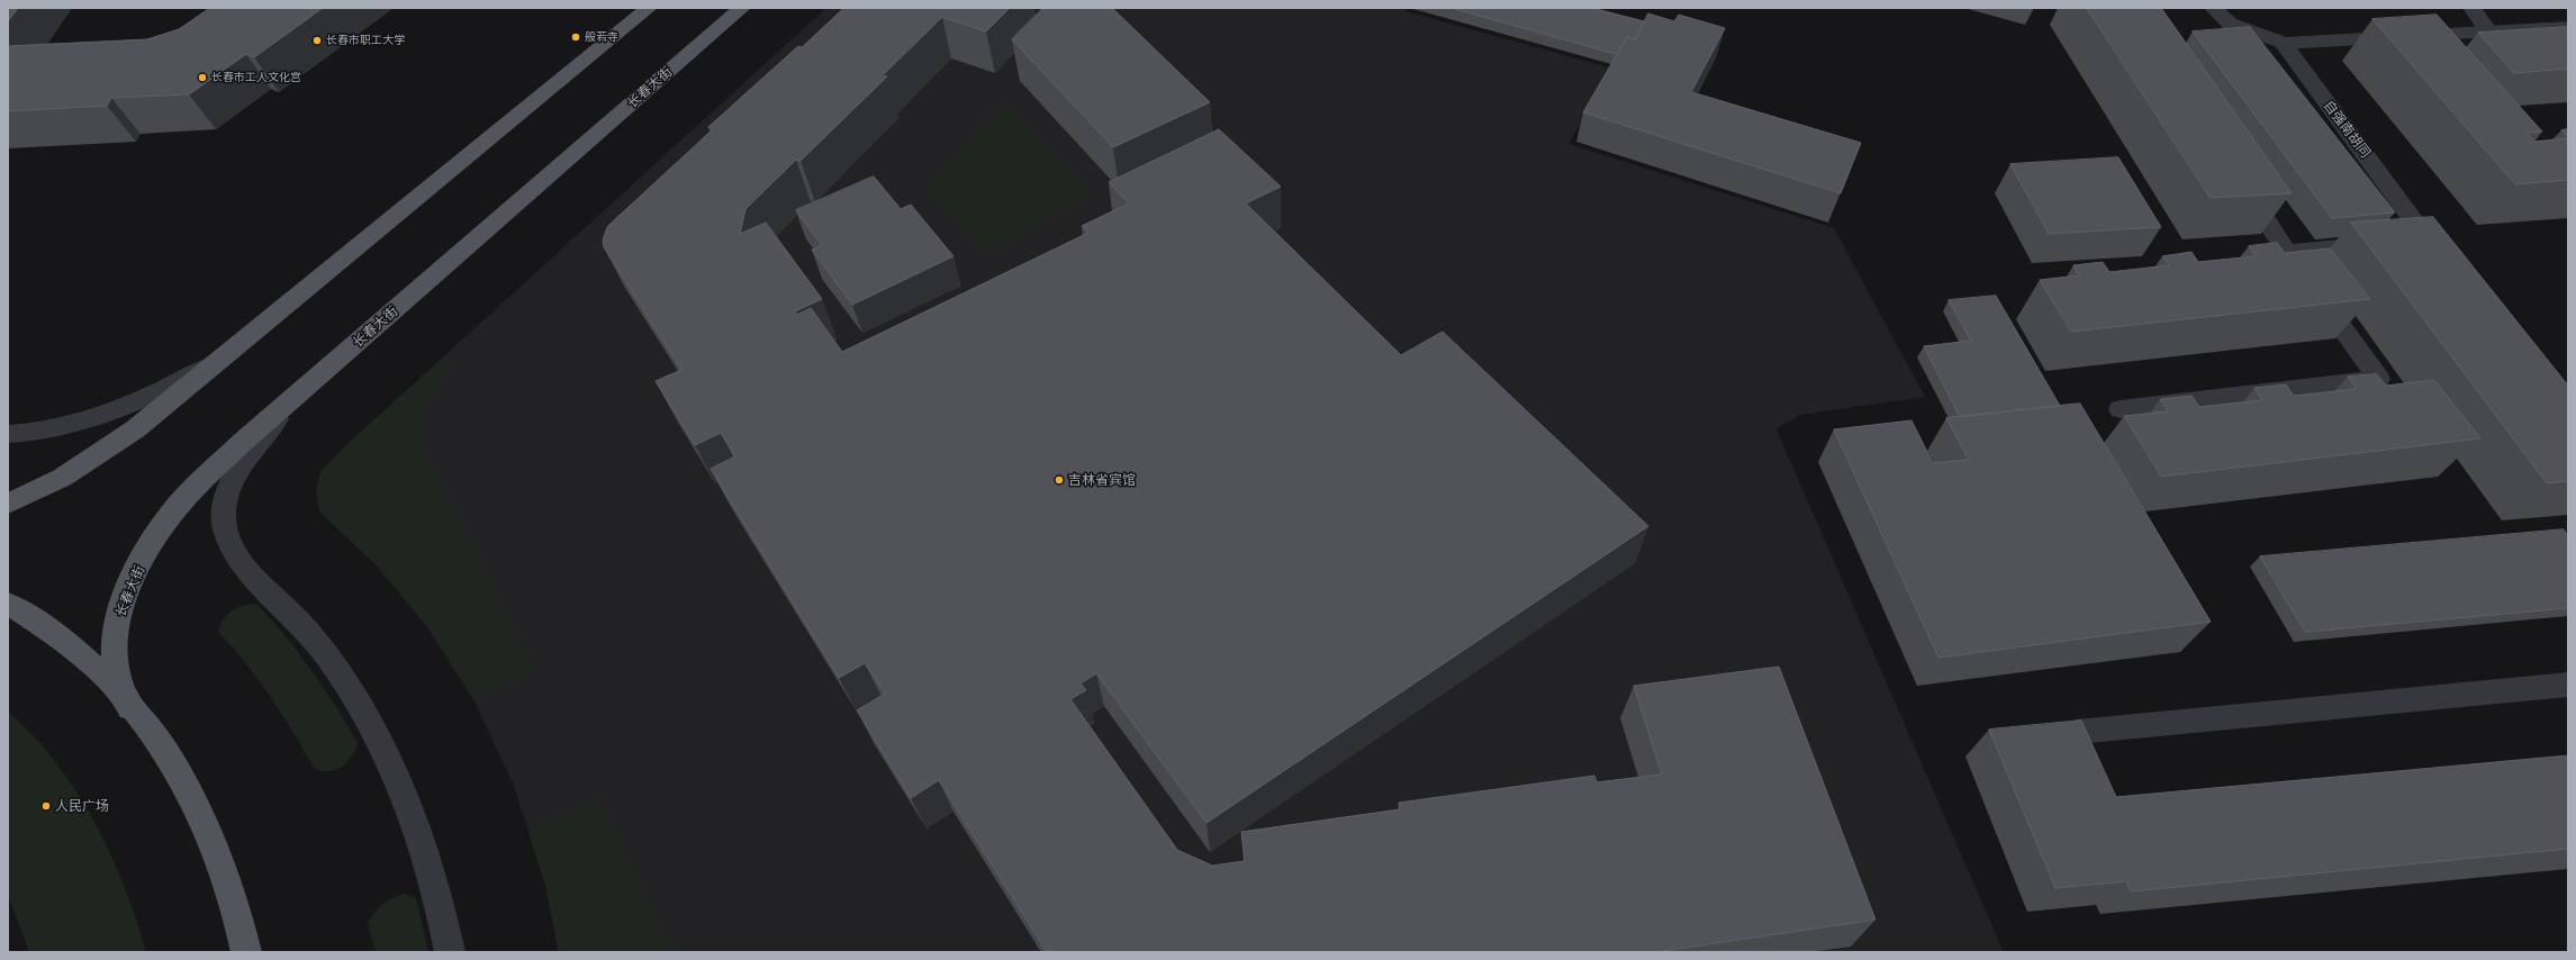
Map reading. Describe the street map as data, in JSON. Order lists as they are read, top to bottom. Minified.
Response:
{"streets":{"main road":["长春大街"],"street":["自强南胡同"]},"places":["般若寺","长春市职工大学","长春市工人文化宫","吉林省宾馆","人民广场"]}
